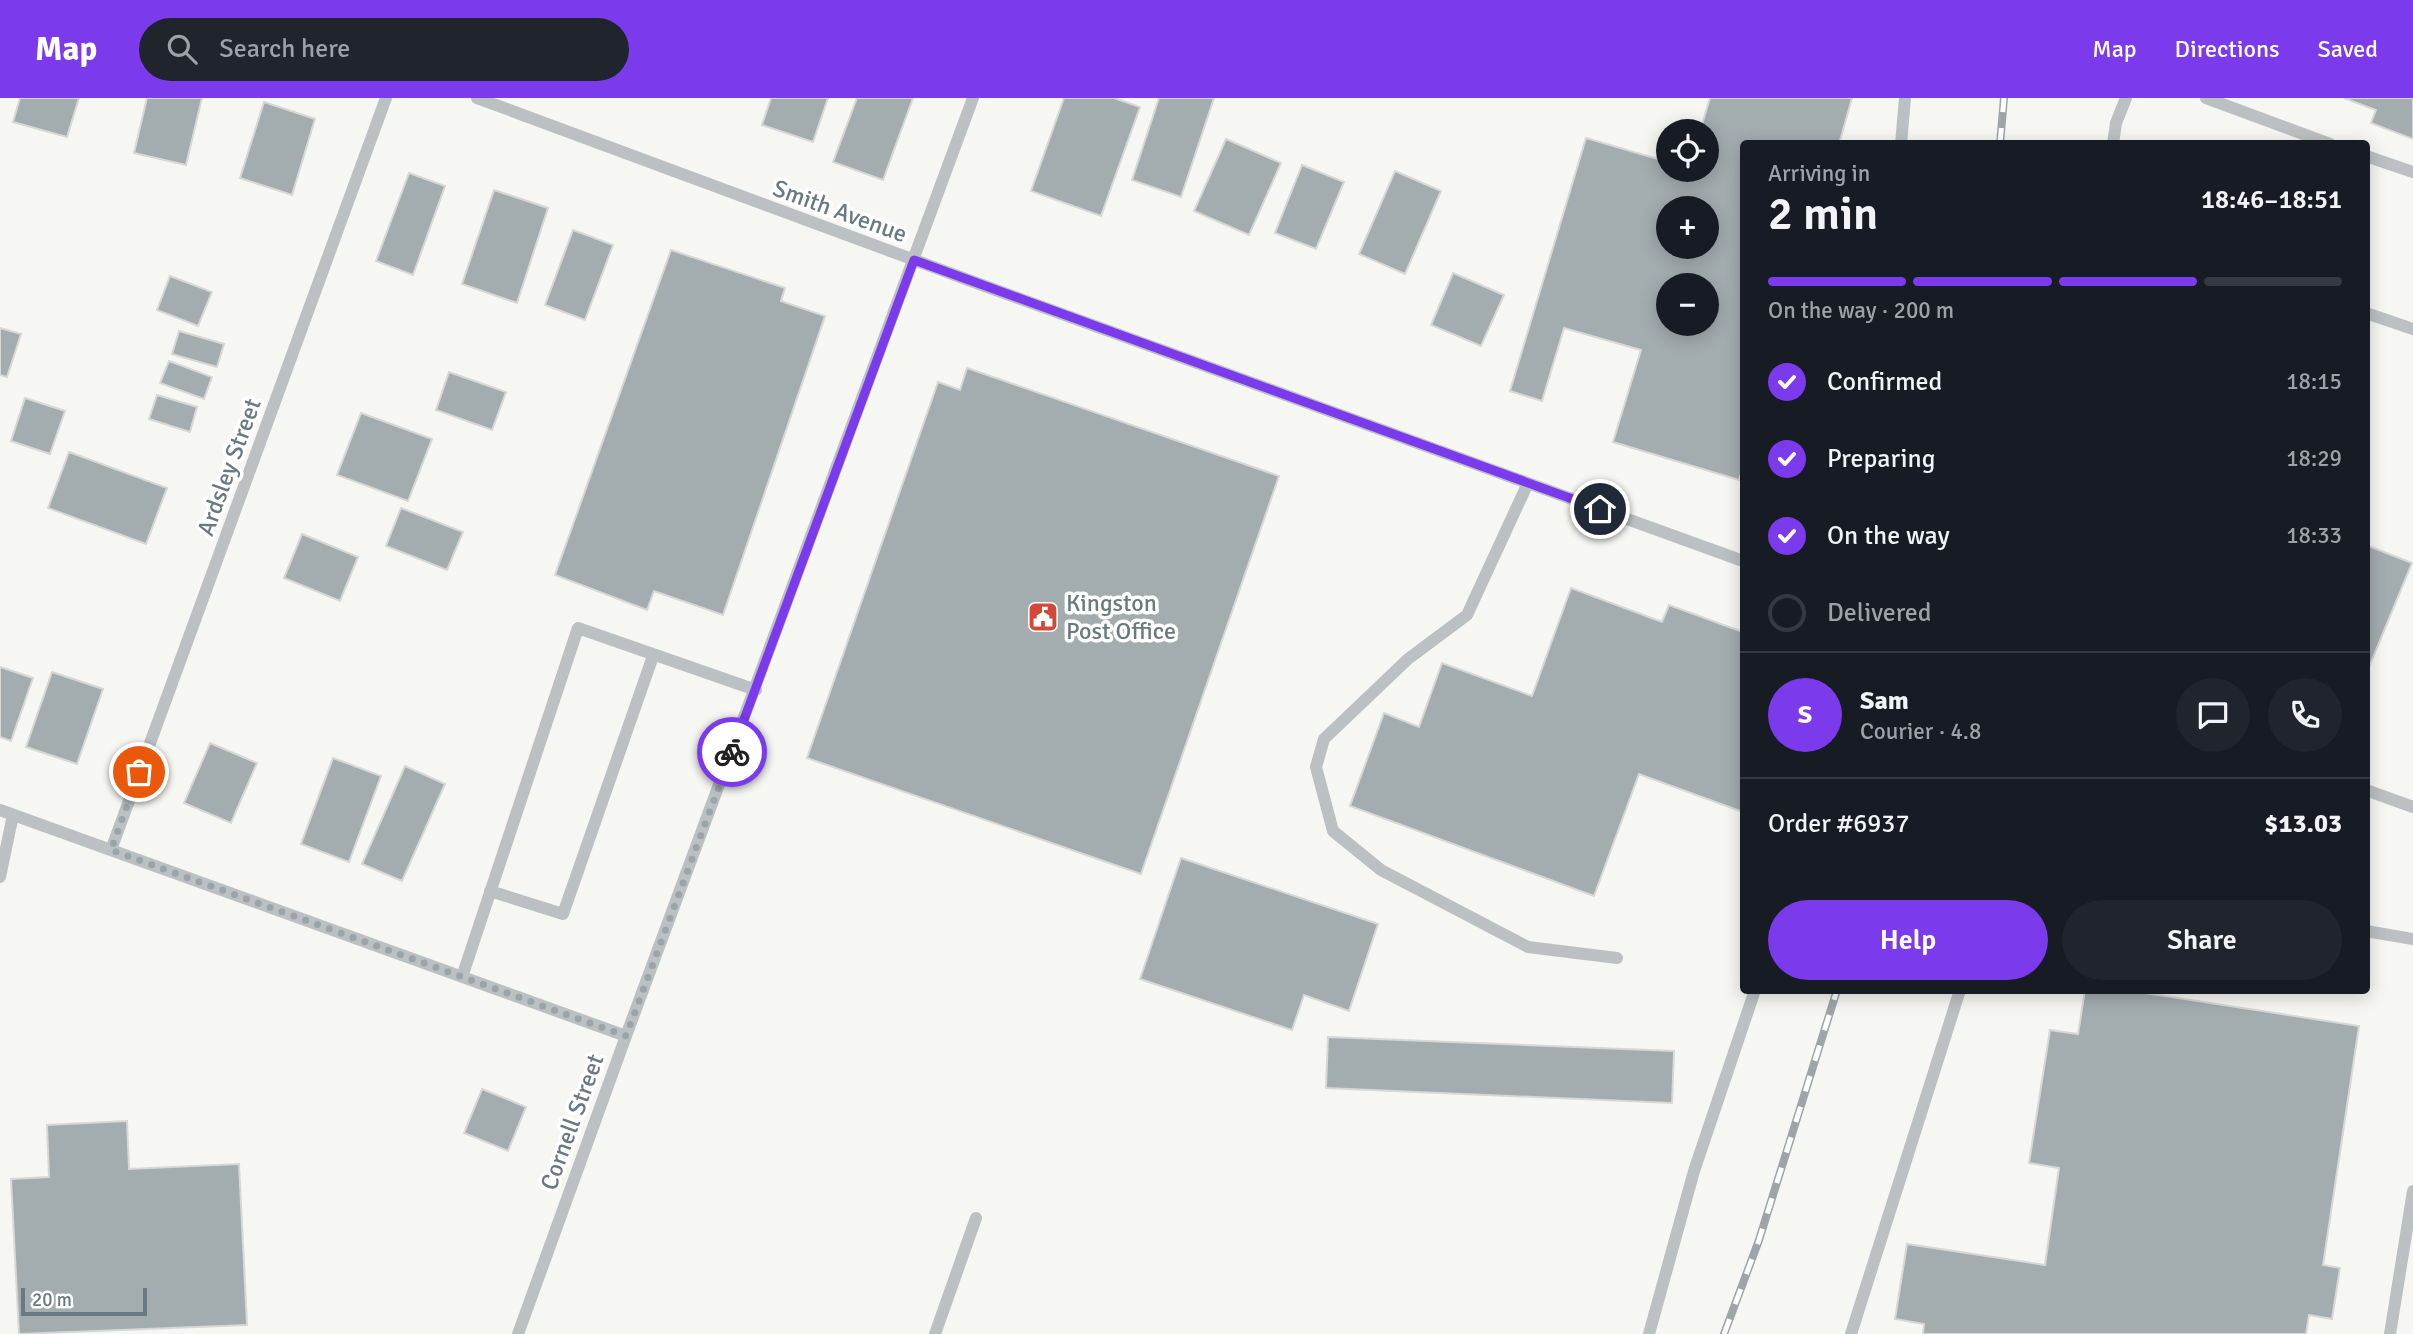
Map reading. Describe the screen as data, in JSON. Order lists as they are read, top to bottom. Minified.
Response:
{"streets":{"street":["Smith Avenue","Ardsley Street","Cornell Street"]},"crossings":[["Smith Avenue","Cornell Street"]],"places":{"public building":["Kingston Post Office"]},"scale_bar":"20 m","page":{"header":"Map","search":"Search here","nav":["Map","Directions","Saved"],"map_buttons":["+","−"],"heading":["2 min","Arriving in","18:46–18:51"],"panel":["Sam","Courier · 4.8","Order #6937","$13.03"],"bar":"On the way · 200 m","list":[["Confirmed","18:15"],["Preparing","18:29"],["On the way","18:33"],"Delivered"],"round":"S","buttons":["Help","Share"],"scale":"20 m"}}
